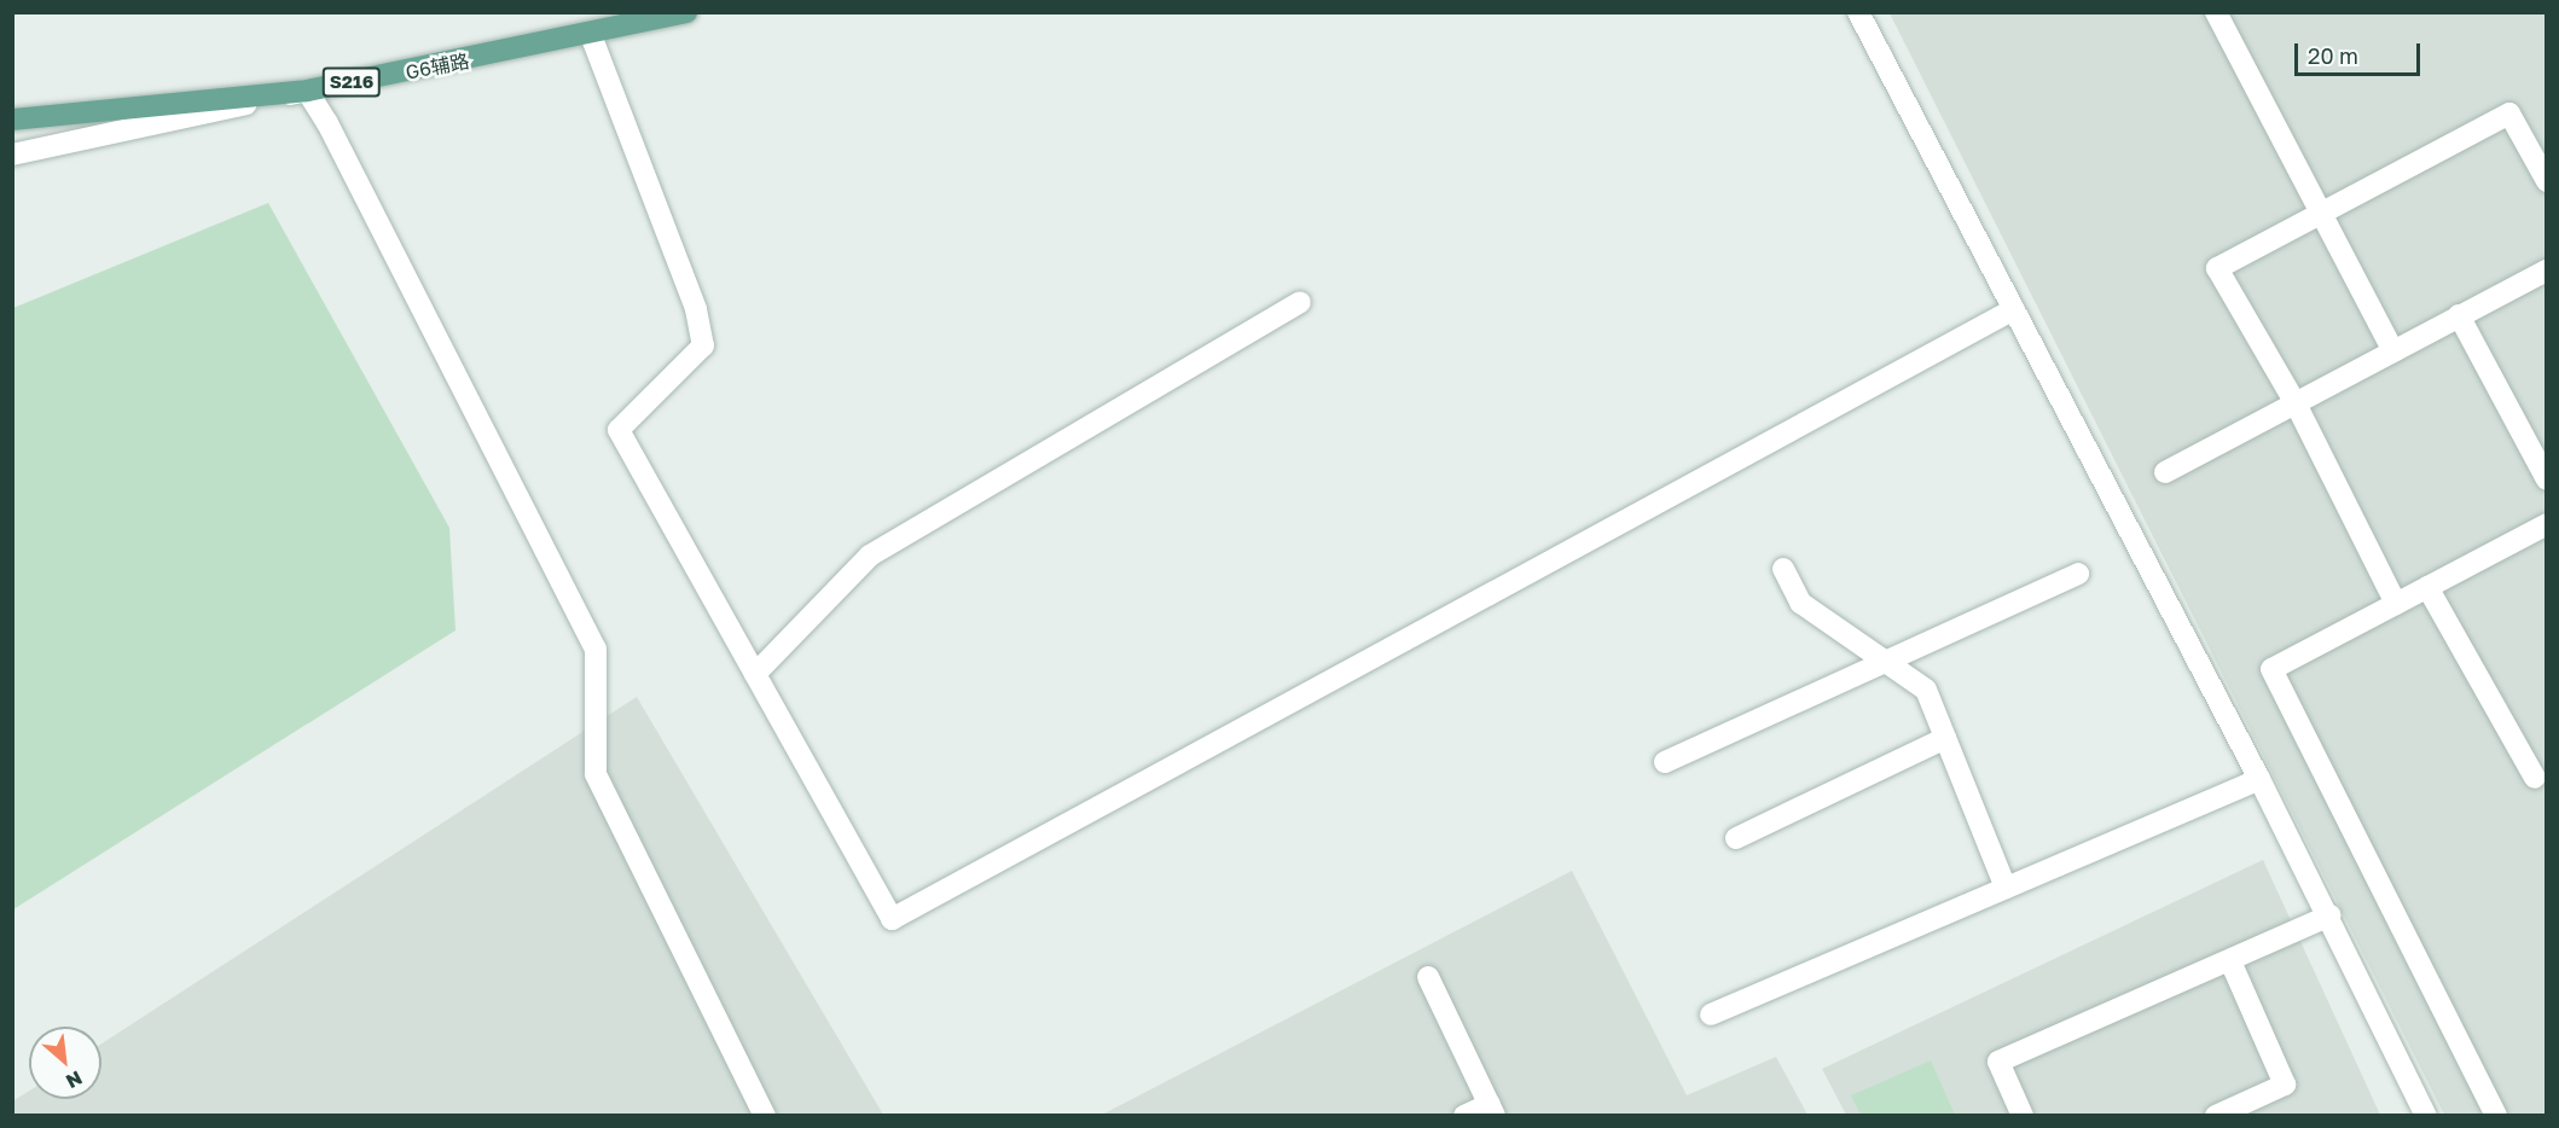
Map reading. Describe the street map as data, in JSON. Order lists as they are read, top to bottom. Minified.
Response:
{"streets":{"main road":["G6辅路","S216"]},"scale_bar":"20 m","north":"bottom right"}
